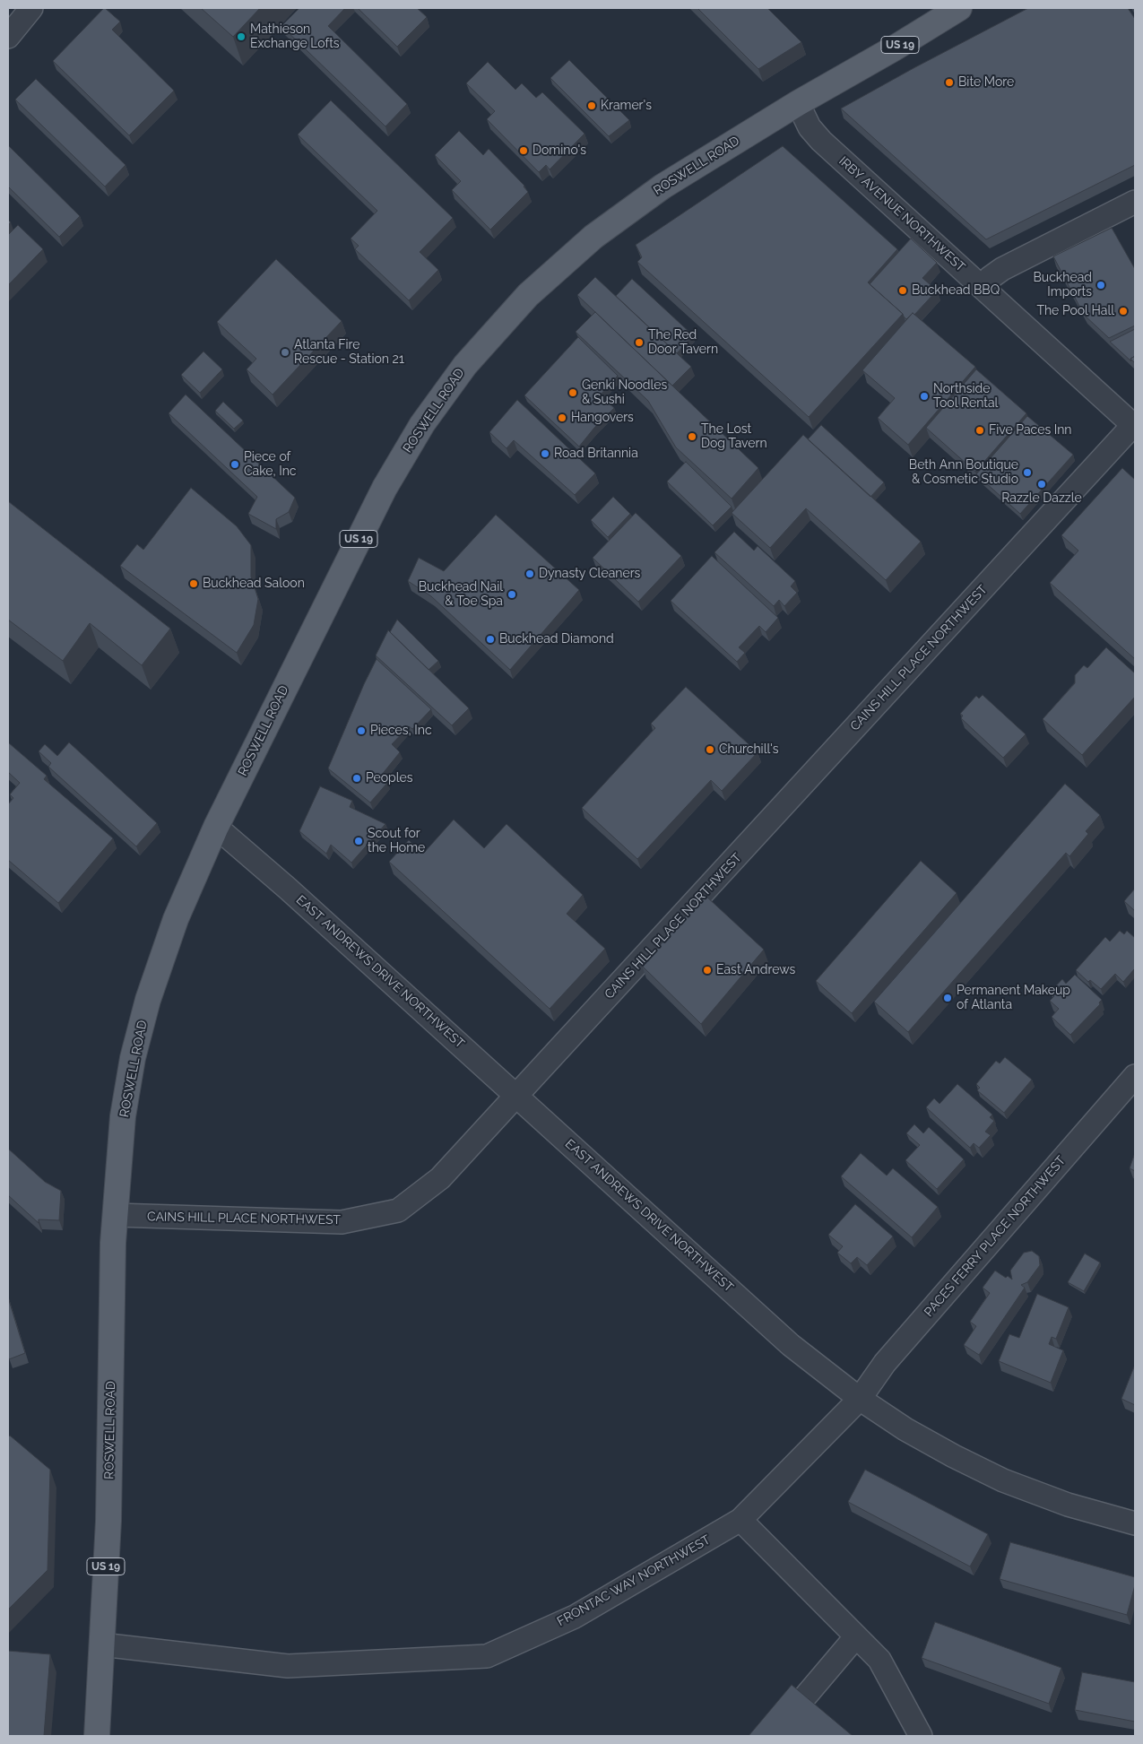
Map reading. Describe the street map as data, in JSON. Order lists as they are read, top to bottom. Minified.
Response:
{"streets":{"main road":["US 19","ROSWELL ROAD"],"street":["IRBY AVENUE NORTHWEST","CAINS HILL PLACE NORTHWEST","EAST ANDREWS DRIVE NORTHWEST","PACES FERRY PLACE NORTHWEST","FRONTAC WAY NORTHWEST"]},"crossings":[["ROSWELL ROAD","IRBY AVENUE NORTHWEST"],["ROSWELL ROAD","CAINS HILL PLACE NORTHWEST"],["ROSWELL ROAD","EAST ANDREWS DRIVE NORTHWEST"],["ROSWELL ROAD","FRONTAC WAY NORTHWEST"],["IRBY AVENUE NORTHWEST","CAINS HILL PLACE NORTHWEST"],["CAINS HILL PLACE NORTHWEST","EAST ANDREWS DRIVE NORTHWEST"],["EAST ANDREWS DRIVE NORTHWEST","PACES FERRY PLACE NORTHWEST"],["PACES FERRY PLACE NORTHWEST","FRONTAC WAY NORTHWEST"]],"places":["Mathieson Exchange Lofts","Bite More","Kramer's","Domino's","Buckhead Imports","Buckhead BBQ","The Pool Hall","The Red Door Tavern","Atlanta Fire Rescue - Station 21","Genki Noodles & Sushi","Northside Tool Rental","Hangovers","Five Paces Inn","The Lost Dog Tavern","Road Britannia","Piece of Cake, Inc","Beth Ann Boutique & Cosmetic Studio","Razzle Dazzle","Dynasty Cleaners","Buckhead Saloon","Buckhead Nail & Toe Spa","Buckhead Diamond","Pieces, Inc","Churchill's","Peoples","Scout for the Home","East Andrews","Permanent Makeup of Atlanta"]}
